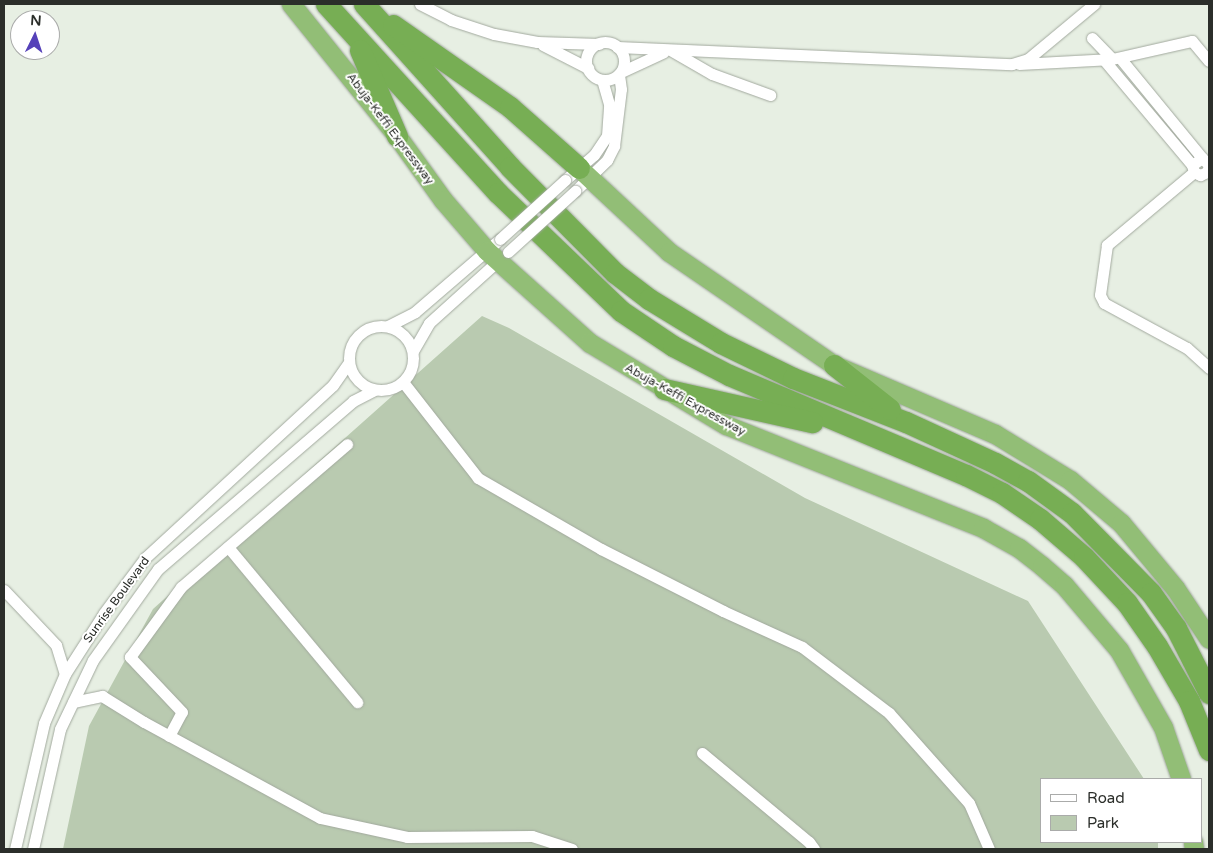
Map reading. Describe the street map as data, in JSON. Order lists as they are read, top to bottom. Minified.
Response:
{"streets":{"highway":["Abuja-Keffi Expressway"],"street":["Sunrise Boulevard"]},"legend":["Road","Park"],"north":"top"}
